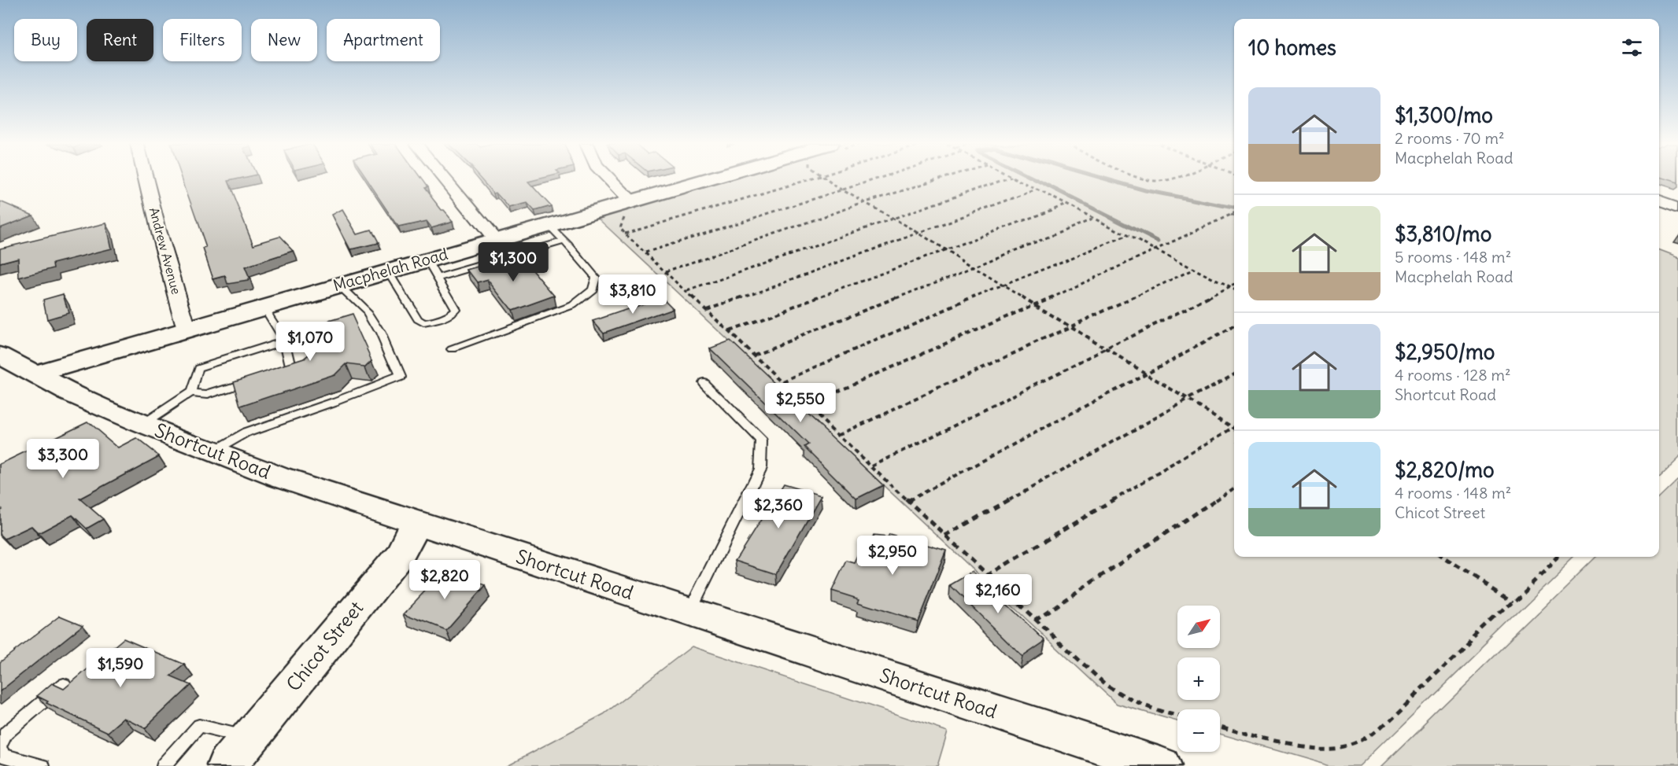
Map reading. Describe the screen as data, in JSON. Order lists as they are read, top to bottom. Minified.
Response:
{"streets":{"main road":["Macphelah Road","Shortcut Road","Chicot Street"],"street":["Andrew Avenue"]},"crossings":[["Andrew Avenue","Macphelah Road"],["Macphelah Road","Shortcut Road"],["Shortcut Road","Chicot Street"]],"north":"top right","page":{"chip":["Buy","Rent","Filters","New","Apartment"],"heading":"10 homes","list":[{"name":"$1,300/mo","note":"2 rooms · 70 m² · Macphelah Road"},{"name":"$3,810/mo","note":"5 rooms · 148 m² · Macphelah Road"},{"name":"$2,950/mo","note":"4 rooms · 128 m² · Shortcut Road"},{"name":"$2,820/mo","note":"4 rooms · 148 m² · Chicot Street"}],"price":["$1,300","$3,810","$1,070","$2,550","$3,300","$2,360","$2,950","$2,820","$2,160","$1,590"],"map_buttons":["+","−"]}}
